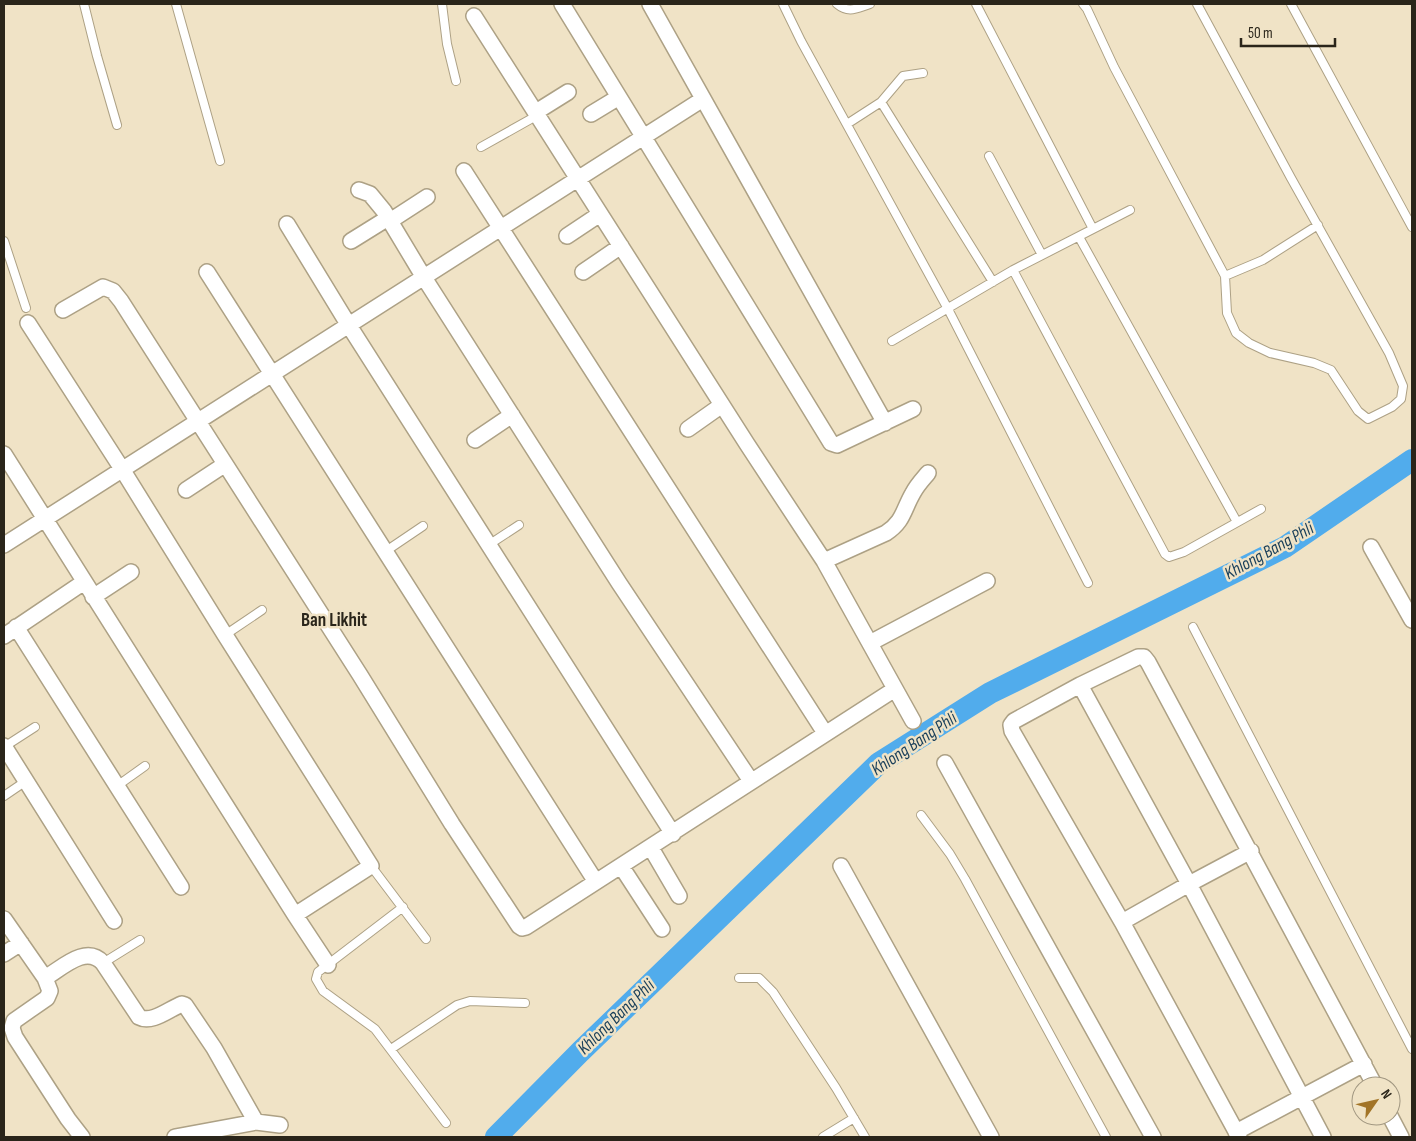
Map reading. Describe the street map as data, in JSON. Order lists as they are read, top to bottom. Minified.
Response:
{"districts":["Ban Likhit"],"water":["Khlong Bang Phli"],"scale_bar":"50 m","north":"top right"}
